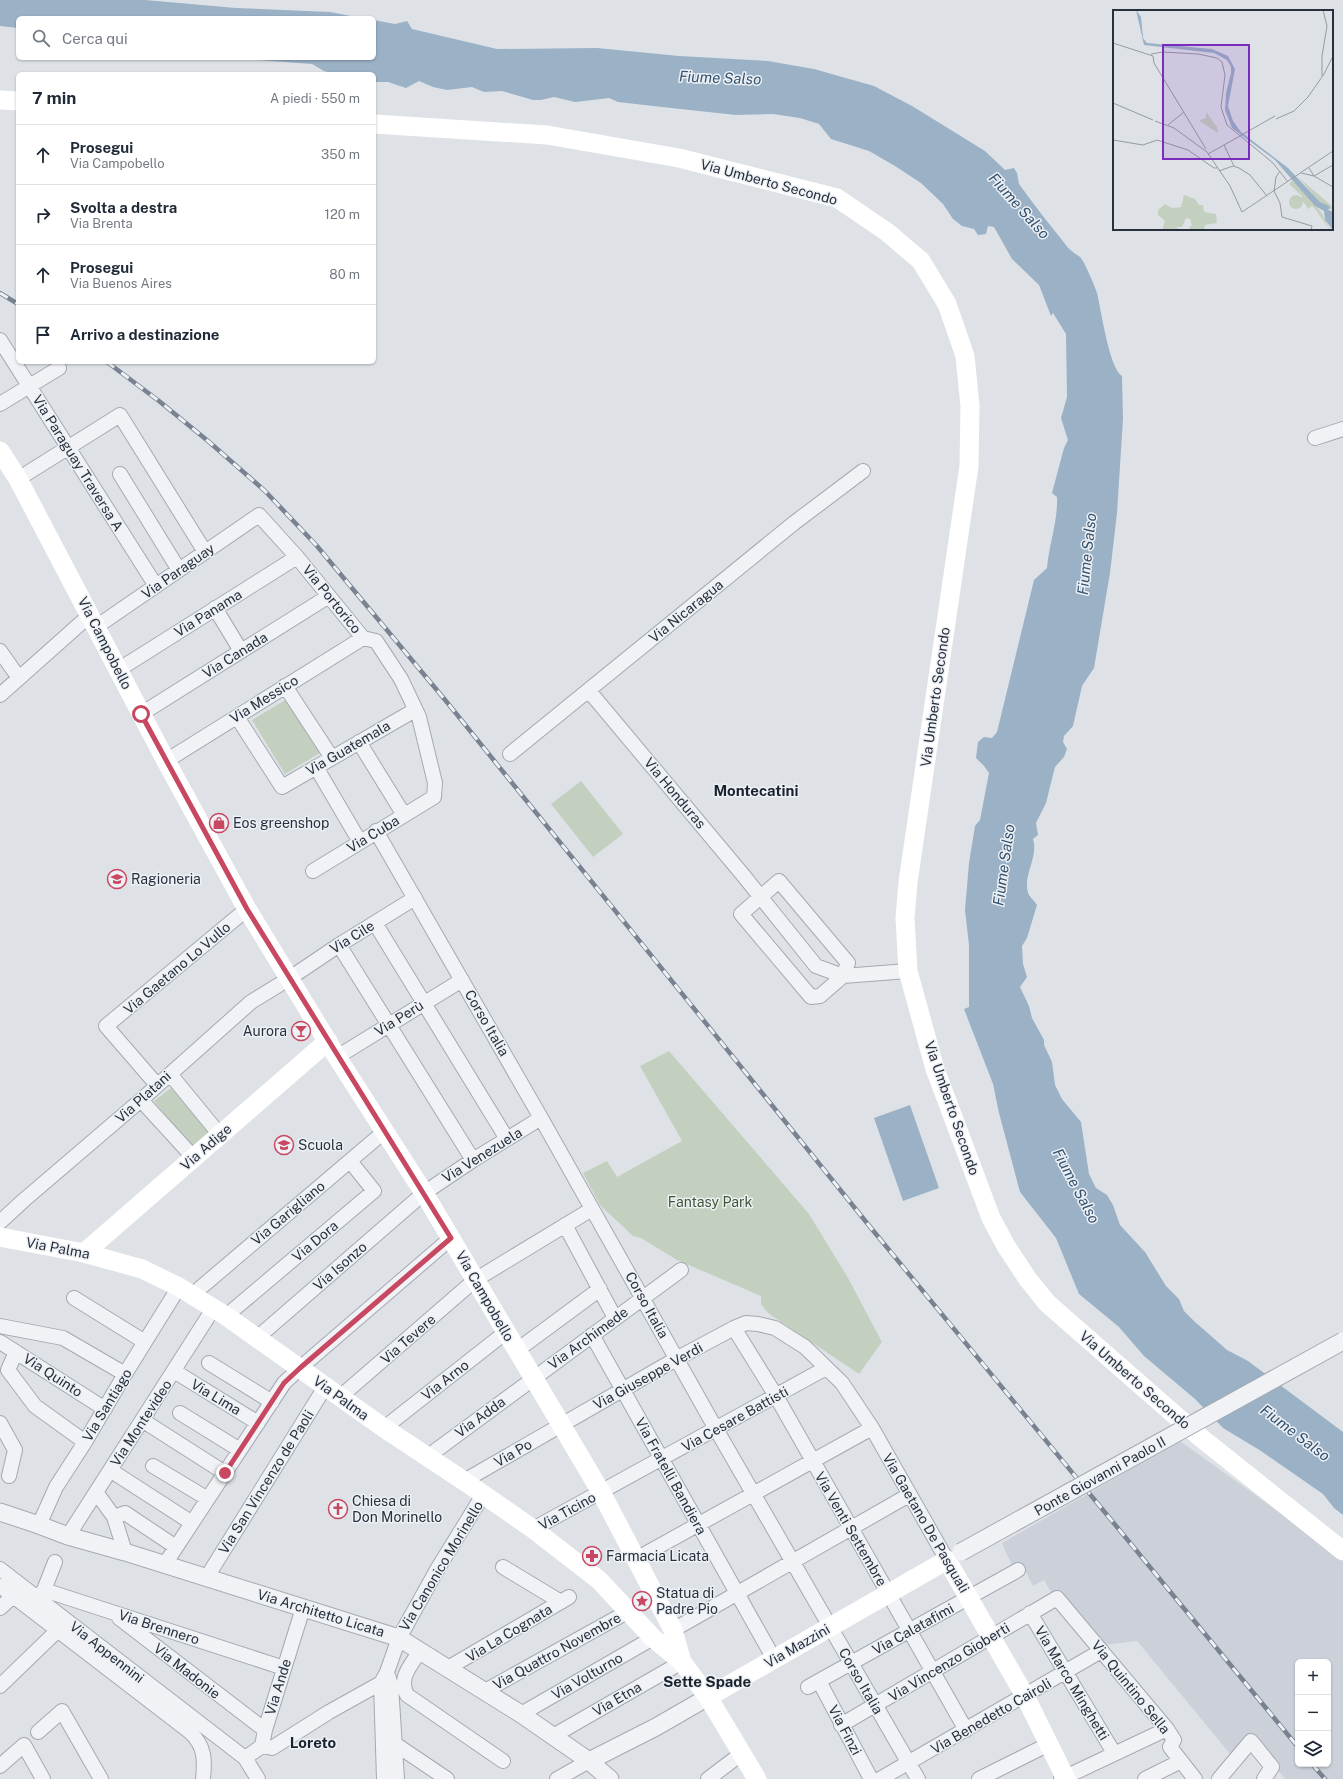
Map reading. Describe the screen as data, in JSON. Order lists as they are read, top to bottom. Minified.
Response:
{"streets":{"main road":["Via Umberto Secondo","Via Campobello","Via Adige","Via Palma","Via Gaetano De Pasquali","Via Mazzini"],"street":["Via Paraguay Traversa A","Via Paraguay","Via Portorico","Via Nicaragua","Via Panama","Via Canada","Via Messico","Via Guatemala","Via Honduras","Via Cuba","Via Cile","Via Gaetano Lo Vullo","Via Perù","Corso Italia","Via Platani","Via Venezuela","Via Garigliano","Via Dora","Via Isonzo","Via Archimede","Via Tevere","Via Quinto","Via Giuseppe Verdi","Via Arno","Via Lima","Via Santiago","Via Adda","Via Cesare Battisti","Via Montevideo","Via Po","Via Fratelli Bandiera","Ponte Giovanni Paolo II","Via San Vincenzo de Paoli","Via Ticino","Via Venti Settembre","Via Canonico Morinello","Via Architetto Licata","Via Brennero","Via Calatafimi","Via La Cognata","Via Quattro Novembre","Via Appennini","Via Vincenzo Gioberti","Via Madonie","Via Volturno","Via Marco Minghetti","Via Ande","Via Quintino Sella","Via Etna","Via Benedetto Cairoli","Via Finzi"]},"crossings":[["Via Umberto Secondo","Via Honduras"],["Via Paraguay Traversa A","Via Paraguay"],["Via Paraguay","Via Portorico"],["Via Paraguay","Via Campobello"],["Via Portorico","Via Panama"],["Via Portorico","Via Canada"],["Via Portorico","Via Messico"],["Via Portorico","Via Guatemala"],["Via Portorico","Via Cuba"],["Via Nicaragua","Via Honduras"],["Via Panama","Via Campobello"],["Via Campobello","Via Canada"],["Via Campobello","Via Messico"],["Via Campobello","Via Cile"],["Via Campobello","Via Gaetano Lo Vullo"],["Via Campobello","Via Perù"],["Via Campobello","Via Platani"],["Via Campobello","Via Adige"],["Via Campobello","Via Venezuela"],["Via Campobello","Via Garigliano"],["Via Campobello","Via Palma"],["Via Campobello","Via Isonzo"],["Via Campobello","Via Archimede"],["Via Campobello","Via Tevere"],["Via Campobello","Via Giuseppe Verdi"],["Via Campobello","Via Arno"],["Via Campobello","Via Adda"],["Via Campobello","Via Cesare Battisti"],["Via Campobello","Via Po"],["Via Campobello","Via Ticino"],["Via Campobello","Via Etna"],["Via Messico","Via Guatemala"],["Via Cuba","Corso Italia"],["Via Cile","Corso Italia"],["Via Cile","Via Platani"],["Via Gaetano Lo Vullo","Via Platani"],["Via Perù","Corso Italia"],["Corso Italia","Via Venezuela"],["Corso Italia","Via Archimede"],["Corso Italia","Via Tevere"],["Corso Italia","Via Giuseppe Verdi"],["Corso Italia","Via Cesare Battisti"],["Corso Italia","Via Calatafimi"],["Corso Italia","Via Mazzini"],["Corso Italia","Via Vincenzo Gioberti"],["Corso Italia","Via Benedetto Cairoli"],["Via Adige","Via Palma"],["Via Venezuela","Via Isonzo"],["Via Garigliano","Via Dora"],["Via Garigliano","Via Palma"],["Via Garigliano","Via Santiago"],["Via Dora","Via Palma"],["Via Dora","Via Montevideo"],["Via Palma","Via Isonzo"],["Via Palma","Via Tevere"],["Via Palma","Via Arno"],["Via Palma","Via Santiago"],["Via Palma","Via Adda"],["Via Palma","Via Montevideo"],["Via Palma","Via Po"],["Via Palma","Via San Vincenzo de Paoli"],["Via Palma","Via Ticino"],["Via Palma","Via Canonico Morinello"],["Via Palma","Via Quattro Novembre"],["Via Palma","Via Volturno"],["Via Palma","Via Etna"],["Via Archimede","Via Adda"],["Via Archimede","Via Fratelli Bandiera"],["Via Tevere","Via San Vincenzo de Paoli"],["Via Quinto","Via Santiago"],["Via Giuseppe Verdi","Via Po"],["Via Giuseppe Verdi","Via Fratelli Bandiera"],["Via Giuseppe Verdi","Via Gaetano De Pasquali"],["Via Giuseppe Verdi","Via Venti Settembre"],["Via Lima","Via Montevideo"],["Via Santiago","Via Architetto Licata"],["Via Cesare Battisti","Via Fratelli Bandiera"],["Via Cesare Battisti","Via Ticino"],["Via Cesare Battisti","Via Gaetano De Pasquali"],["Via Cesare Battisti","Via Venti Settembre"],["Via Montevideo","Via Architetto Licata"],["Via Fratelli Bandiera","Via Mazzini"],["Ponte Giovanni Paolo II","Via Gaetano De Pasquali"],["Ponte Giovanni Paolo II","Via Mazzini"],["Via San Vincenzo de Paoli","Via Architetto Licata"],["Via Gaetano De Pasquali","Via Venti Settembre"],["Via Gaetano De Pasquali","Via Calatafimi"],["Via Gaetano De Pasquali","Via Mazzini"],["Via Gaetano De Pasquali","Via Vincenzo Gioberti"],["Via Gaetano De Pasquali","Via Benedetto Cairoli"],["Via Venti Settembre","Via Calatafimi"],["Via Venti Settembre","Via Mazzini"],["Via Venti Settembre","Via Vincenzo Gioberti"],["Via Venti Settembre","Via Benedetto Cairoli"],["Via Canonico Morinello","Via Architetto Licata"],["Via Architetto Licata","Via La Cognata"],["Via Architetto Licata","Via Mazzini"],["Via Architetto Licata","Via Quattro Novembre"],["Via Architetto Licata","Via Volturno"],["Via Architetto Licata","Via Ande"],["Via Architetto Licata","Via Etna"],["Via Brennero","Via Appennini"],["Via Brennero","Via Madonie"],["Via Brennero","Via Ande"],["Via Calatafimi","Via Finzi"],["Via Vincenzo Gioberti","Via Marco Minghetti"],["Via Vincenzo Gioberti","Via Quintino Sella"],["Via Vincenzo Gioberti","Via Finzi"],["Via Madonie","Via Ande"],["Via Marco Minghetti","Via Benedetto Cairoli"],["Via Quintino Sella","Via Benedetto Cairoli"]],"districts":["Montecatini","Sette Spade","Loreto"],"water":["Fiume Salso"],"parks":["Fantasy Park"],"places":{"shop":["Eos greenshop"],"school or university":["Ragioneria","Scuola"],"bar":["Aurora"],"church":["Chiesa di Don Morinello"],"pharmacy":["Farmacia Licata"],"place":["Statua di Padre Pio"]},"page":{"search":"Cerca qui","heading":["7 min","A piedi · 550 m"],"list":[["Prosegui","Via Campobello","350 m"],["Svolta a destra","Via Brenta","120 m"],["Prosegui","Via Buenos Aires","80 m"],"Arrivo a destinazione"],"map_buttons":["+","−"]}}
